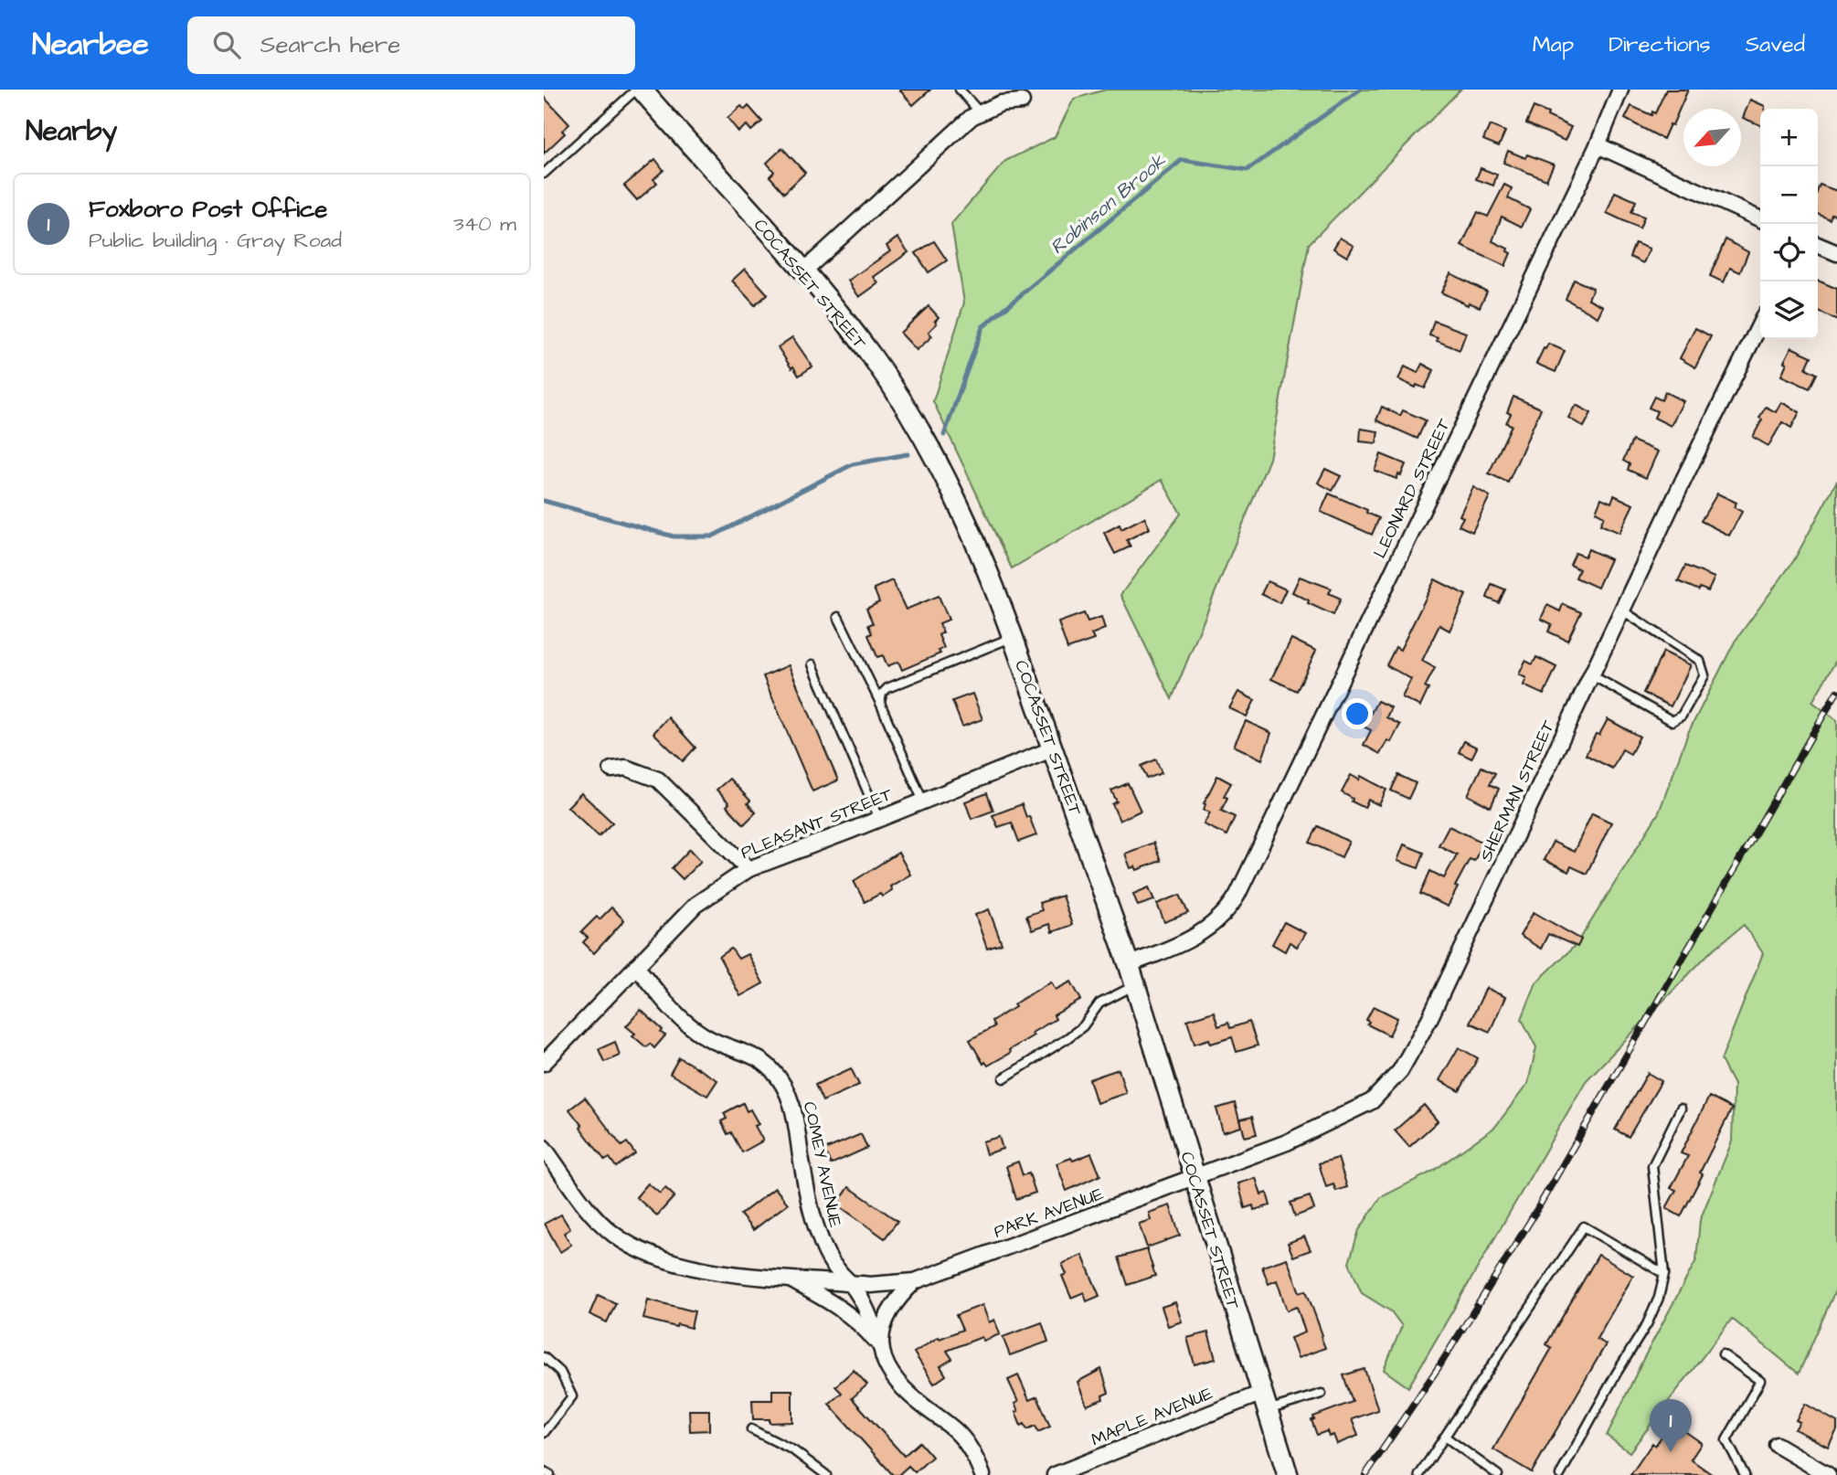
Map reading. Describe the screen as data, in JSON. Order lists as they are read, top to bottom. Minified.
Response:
{"streets":{"main road":["COCASSET STREET"],"street":["LEONARD STREET","SHERMAN STREET","PLEASANT STREET","COMEY AVENUE","PARK AVENUE","MAPLE AVENUE"]},"crossings":[["COCASSET STREET","LEONARD STREET"],["COCASSET STREET","SHERMAN STREET"],["COCASSET STREET","PLEASANT STREET"],["COCASSET STREET","PARK AVENUE"],["COCASSET STREET","MAPLE AVENUE"],["SHERMAN STREET","PARK AVENUE"],["PLEASANT STREET","COMEY AVENUE"],["COMEY AVENUE","PARK AVENUE"]],"water":["Robinson Brook"],"north":"bottom left","page":{"header":"Nearbee","search":"Search here","nav":["Map","Directions","Saved"],"heading":"Nearby","map_buttons":["+","−"],"list":[{"mark":"1","name":"Foxboro Post Office","note":"Public building · Gray Road","value":"340 m"}],"pins":"1"}}
